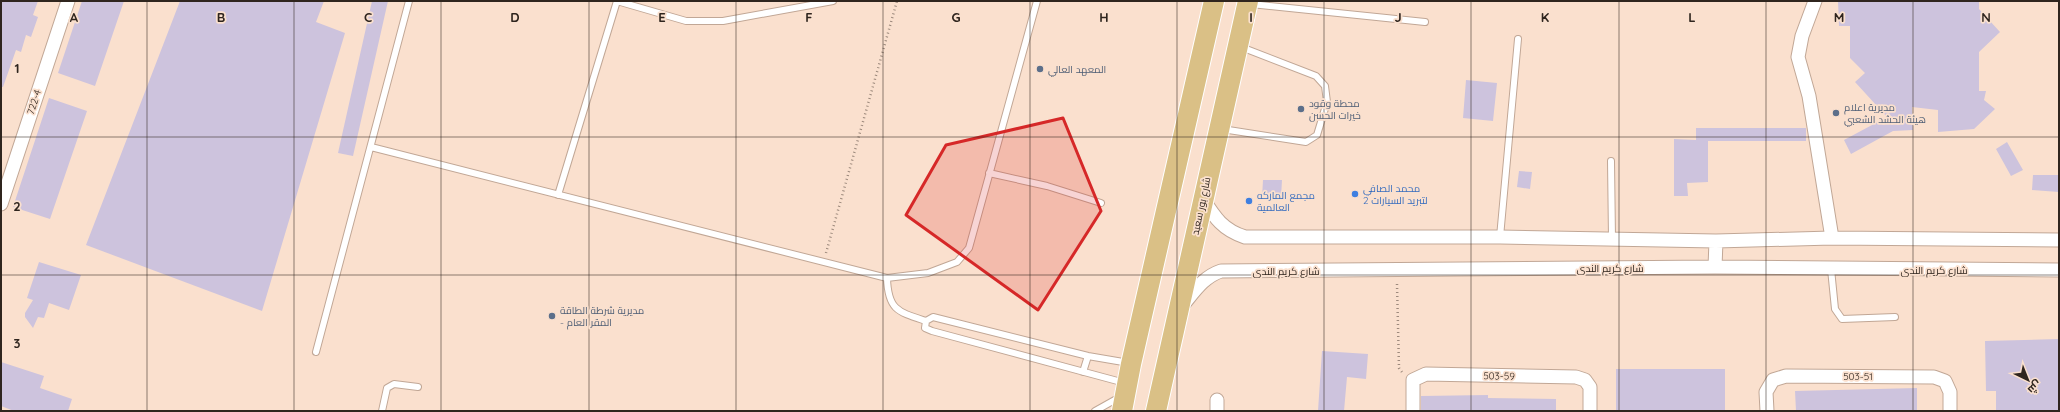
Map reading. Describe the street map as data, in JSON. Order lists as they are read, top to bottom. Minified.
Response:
{"streets":{"main road":["شارع بور سعيد"],"street":["722-4","شارع كريم الندى","503-59","503-51"]},"crossings":[["شارع بور سعيد","شارع كريم الندى"]],"places":["المعهد العالي","محطة وقود خيرات الحسن","مديرية اعلام هيئة الحشد الشعبي","محمد الصافي لتبريد السيارات 2","مجمع الماركه العالمية","مديرية شرطة الطاقة - المقر العام"],"north":"bottom right","grid":{"columns":["A","B","C","D","E","F","G","H","I","J","K","L","M","N"],"rows":["1","2","3"]}}
